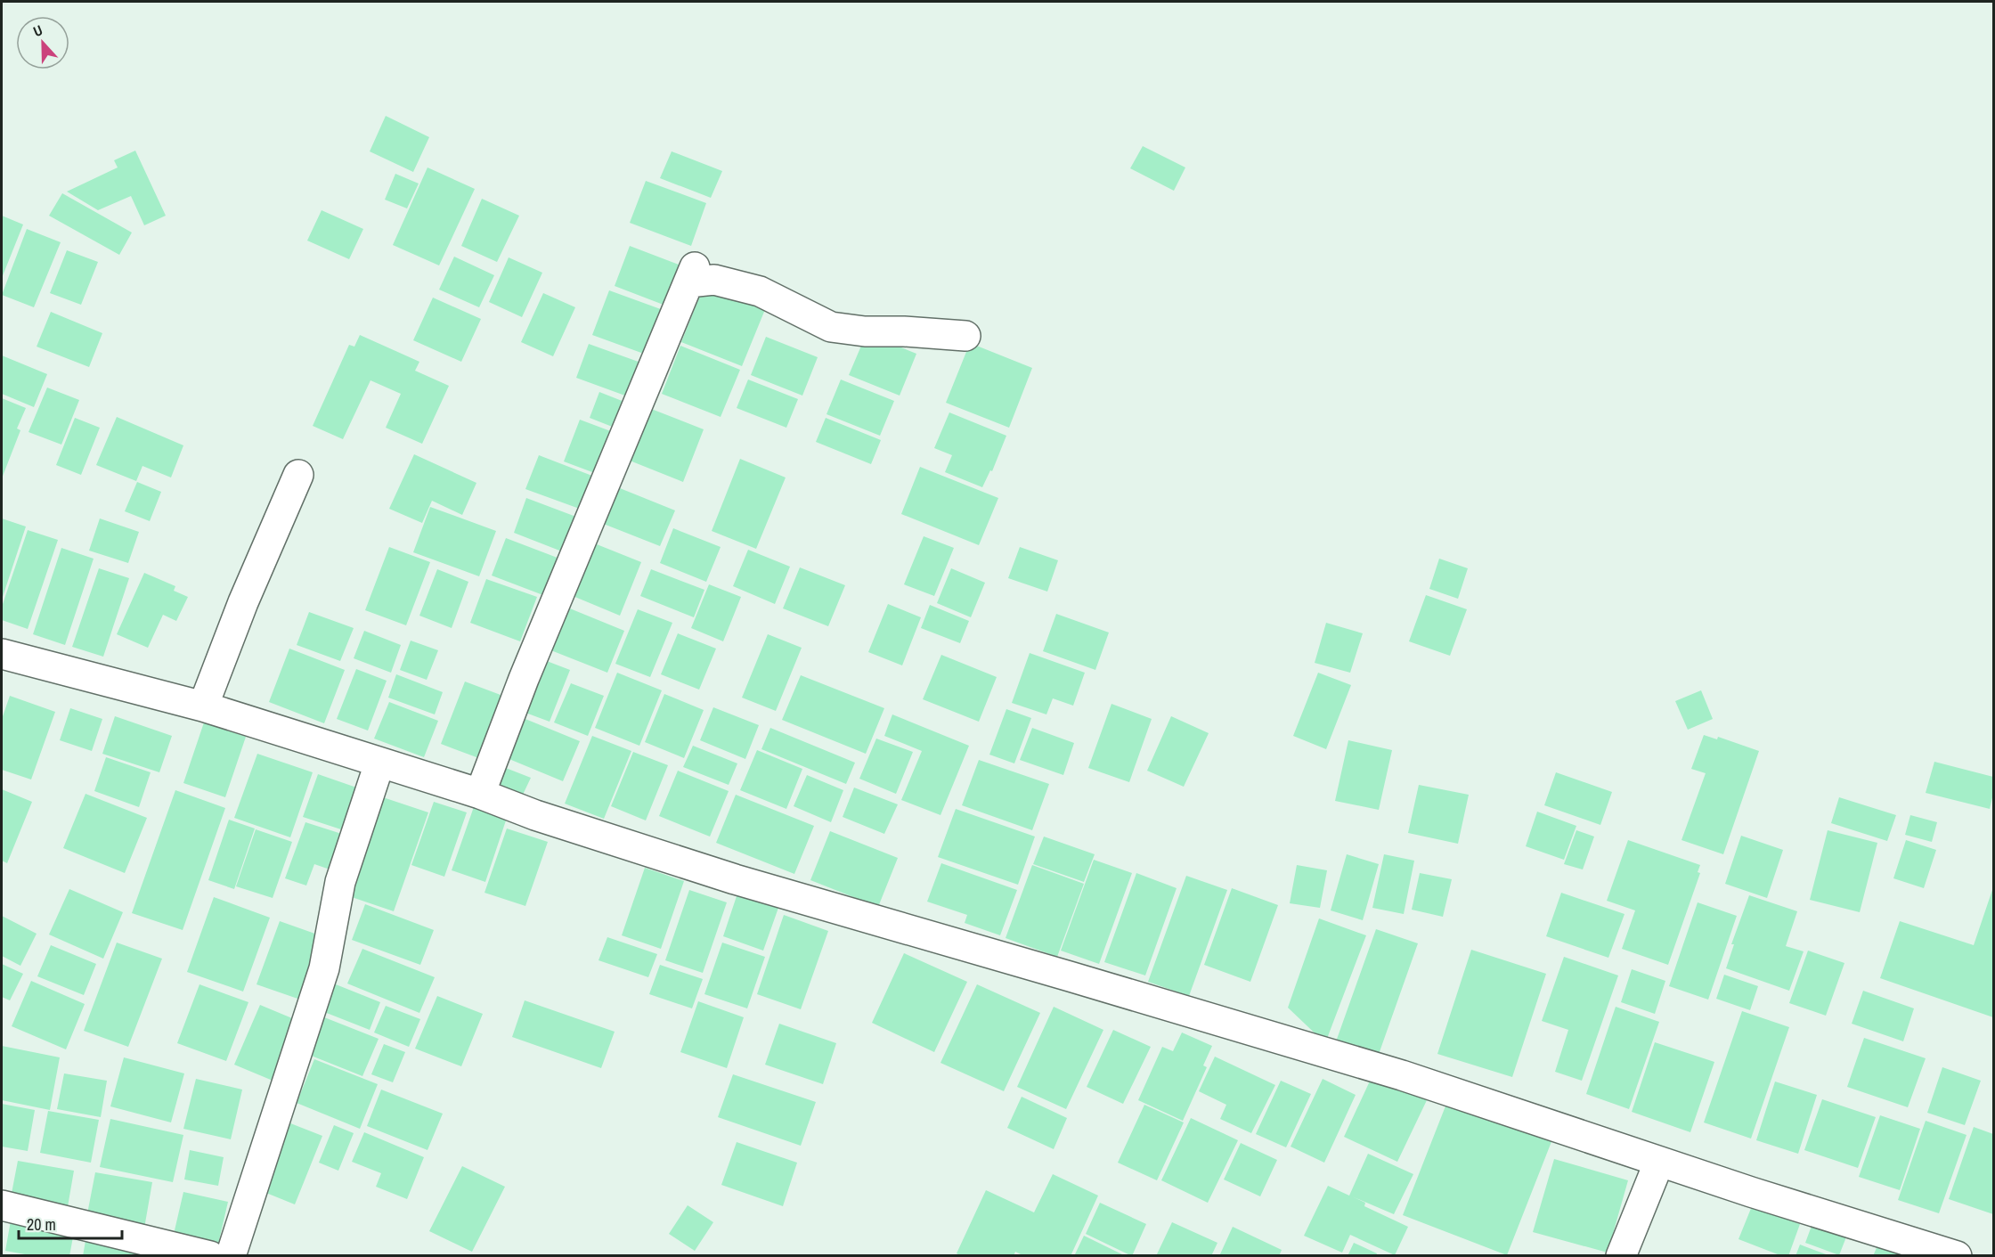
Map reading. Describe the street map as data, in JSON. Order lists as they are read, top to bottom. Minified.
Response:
{"scale_bar":"20 m","north":"top"}
